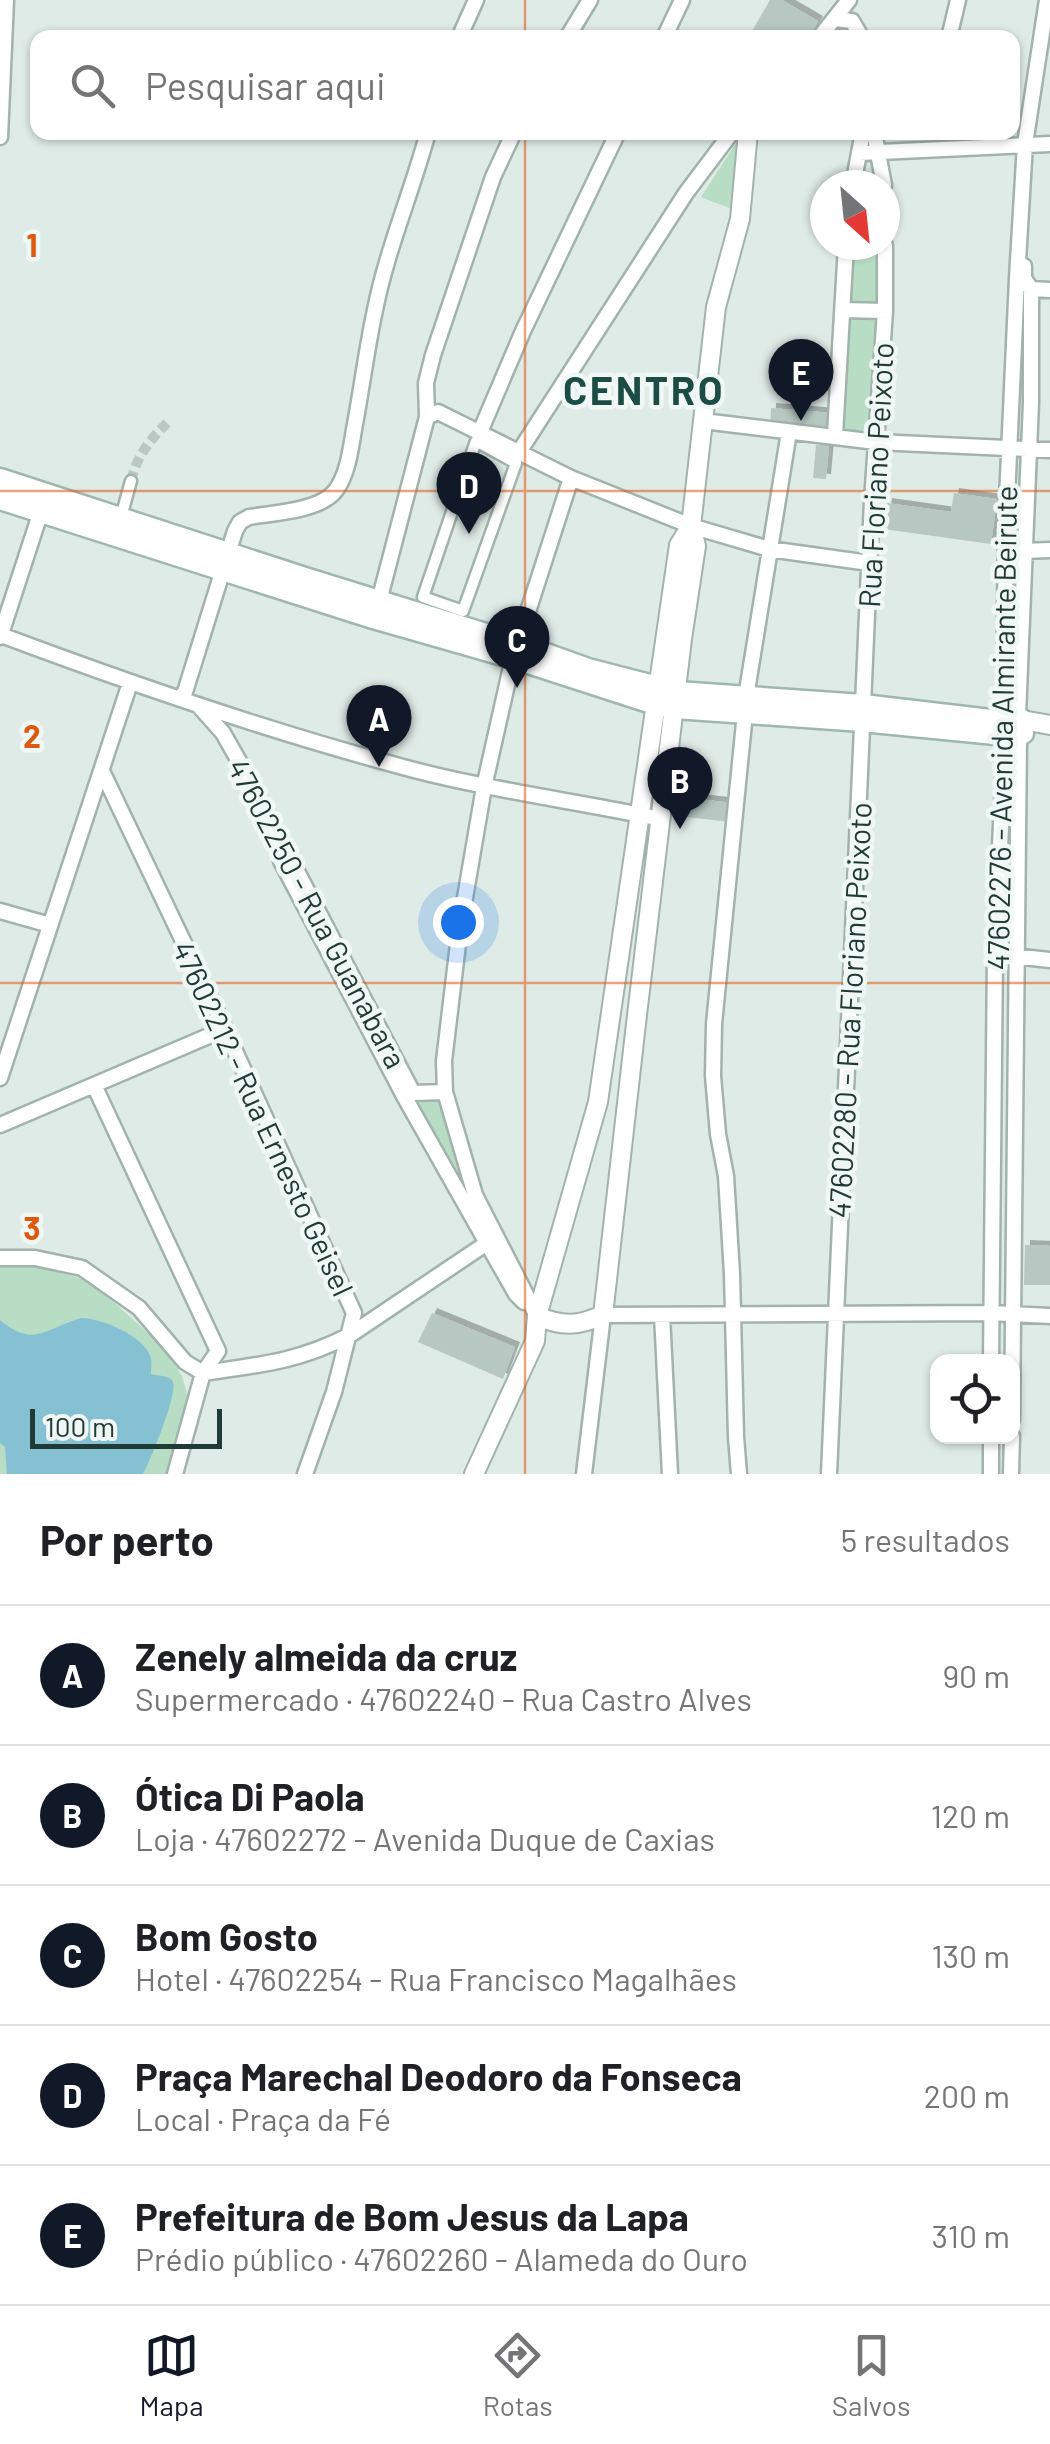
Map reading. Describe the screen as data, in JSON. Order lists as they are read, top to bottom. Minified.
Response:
{"streets":{"street":["Rua Floriano Peixoto","47602276 - Avenida Almirante Beirute","47602250 - Rua Guanabara","47602280 - Rua Floriano Peixoto","47602212 - Rua Ernesto Geisel"]},"crossings":[["Rua Floriano Peixoto","47602280 - Rua Floriano Peixoto"]],"districts":["CENTRO"],"scale_bar":"100 m","north":"bottom right","page":{"search":"Pesquisar aqui","pins":["E","D","C","A","B"],"scale":"100 m","heading":["Por perto","5 resultados"],"list":[{"mark":"A","name":"Zenely almeida da cruz","note":"Supermercado · 47602240 - Rua Castro Alves","value":"90 m"},{"mark":"B","name":"Ótica Di Paola","note":"Loja · 47602272 - Avenida Duque de Caxias","value":"120 m"},{"mark":"C","name":"Bom Gosto","note":"Hotel · 47602254 - Rua Francisco Magalhães","value":"130 m"},{"mark":"D","name":"Praça Marechal Deodoro da Fonseca","note":"Local · Praça da Fé","value":"200 m"},{"mark":"E","name":"Prefeitura de Bom Jesus da Lapa","note":"Prédio público · 47602260 - Alameda do Ouro","value":"310 m"}],"nav":["Mapa","Rotas","Salvos"]},"grid":{"rows":["1","2","3"]}}
